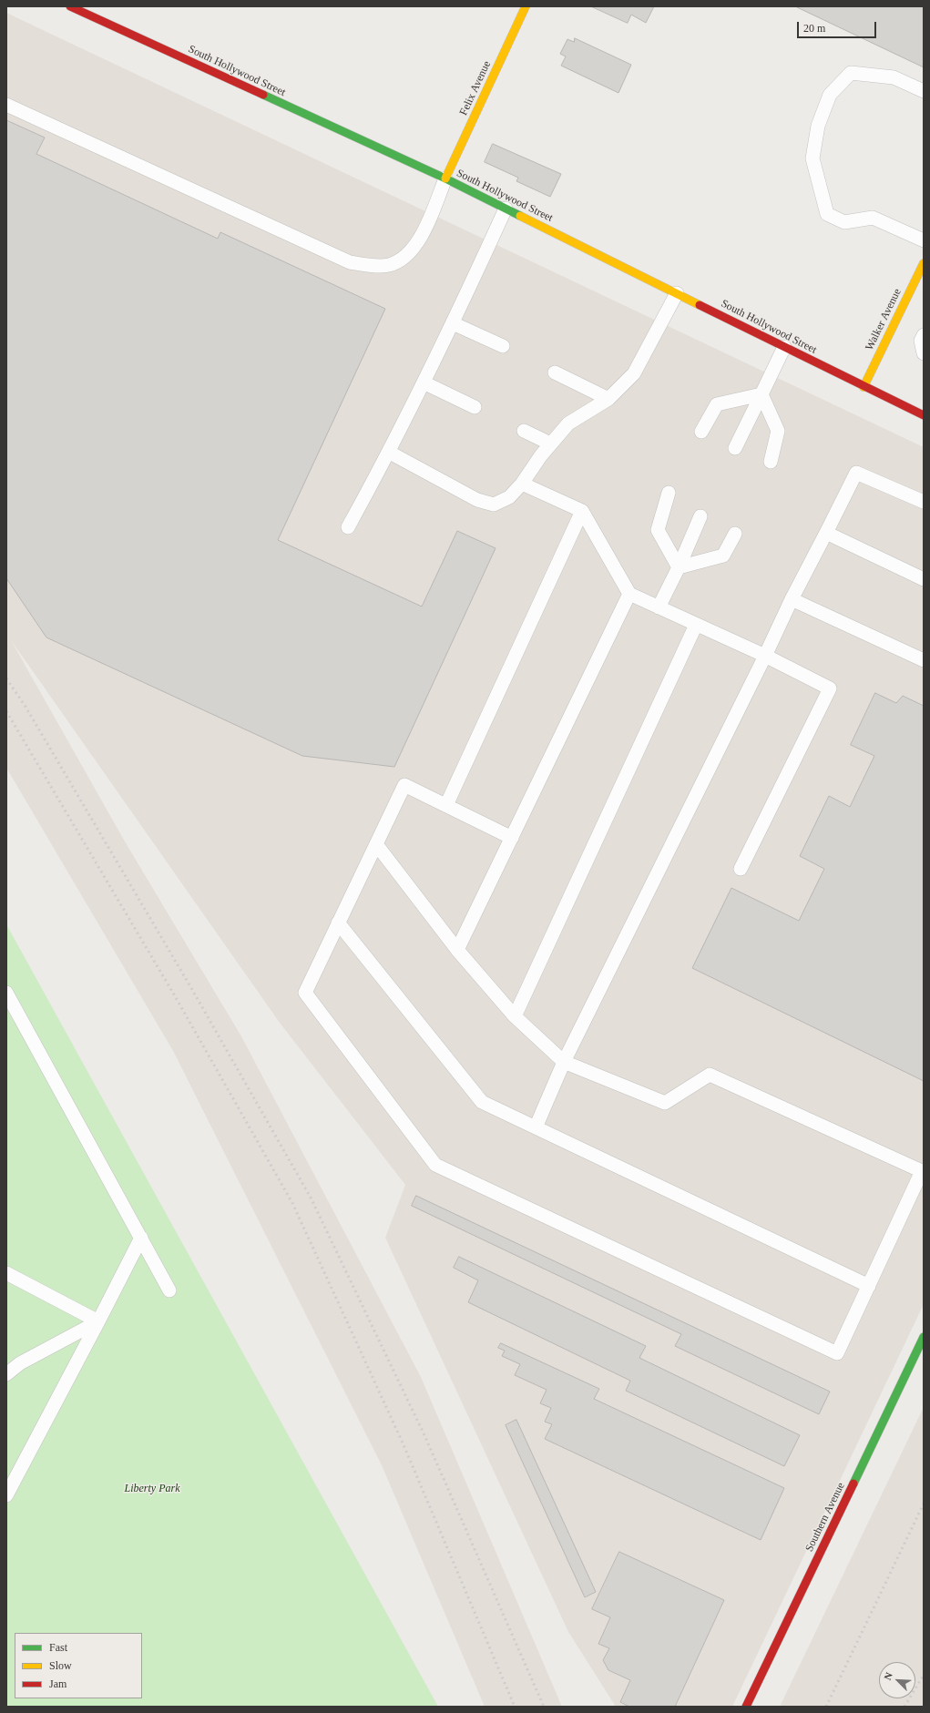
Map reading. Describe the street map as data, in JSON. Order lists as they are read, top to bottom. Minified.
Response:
{"streets":{"main road":["South Hollywood Street","Felix Avenue","Walker Avenue","Southern Avenue"]},"crossings":[["South Hollywood Street","Felix Avenue"],["South Hollywood Street","Walker Avenue"]],"parks":["Liberty Park"],"legend":["Fast","Slow","Jam"],"scale_bar":"20 m","north":"top left"}
